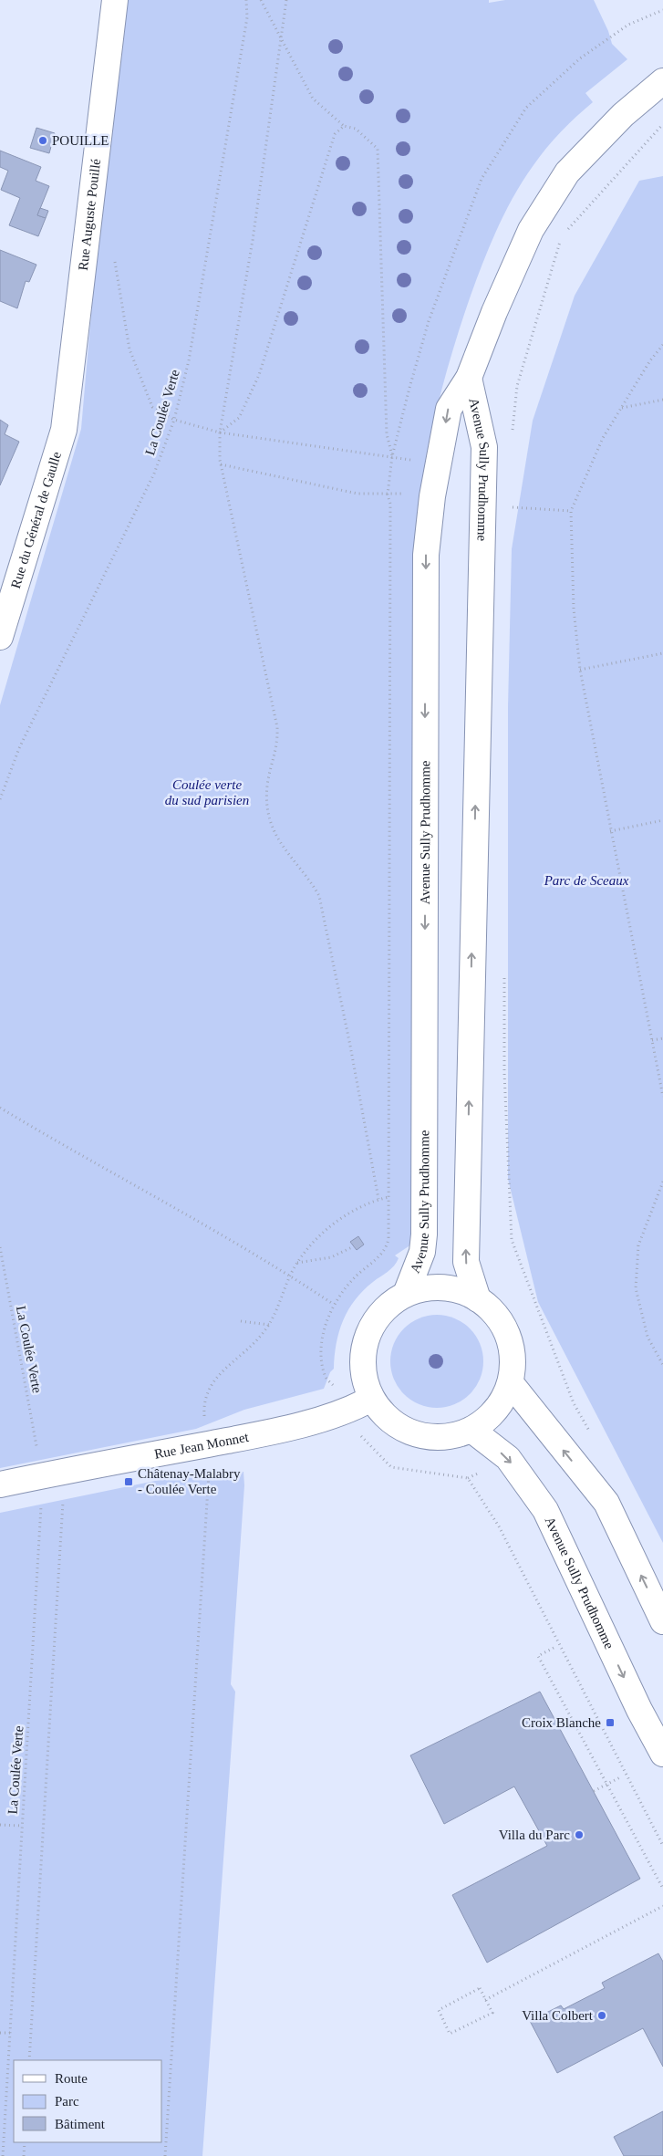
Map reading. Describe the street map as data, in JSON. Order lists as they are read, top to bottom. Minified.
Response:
{"streets":{"main road":["Rue Auguste Pouillé","Avenue Sully Prudhomme","Rue du Général de Gaulle","Rue Jean Monnet"],"path":["La Coulée Verte"]},"crossings":[["Rue Auguste Pouillé","Rue du Général de Gaulle"],["Avenue Sully Prudhomme","Rue Jean Monnet"]],"parks":["Coulée verte du sud parisien","Parc de Sceaux"],"places":{"other":["POUILLE","Villa du Parc","Villa Colbert"],"transit":["Châtenay-Malabry - Coulée Verte","Croix Blanche"]},"legend":["Route","Parc","Bâtiment"]}
